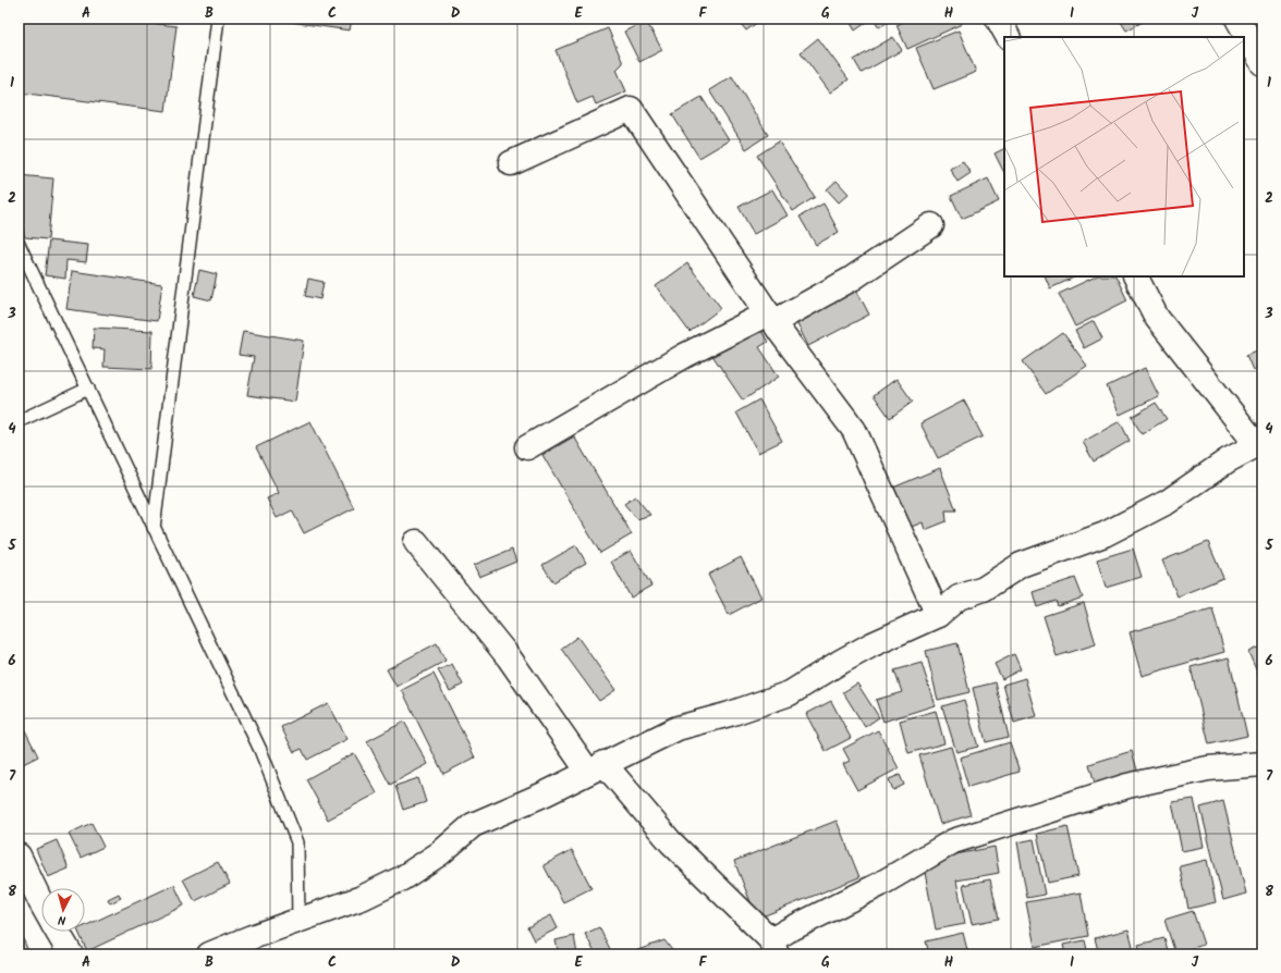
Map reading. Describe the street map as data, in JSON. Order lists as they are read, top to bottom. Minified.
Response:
{"north":"bottom","grid":{"columns":["A","B","C","D","E","F","G","H","I","J"],"rows":["1","2","3","4","5","6","7","8"]}}
